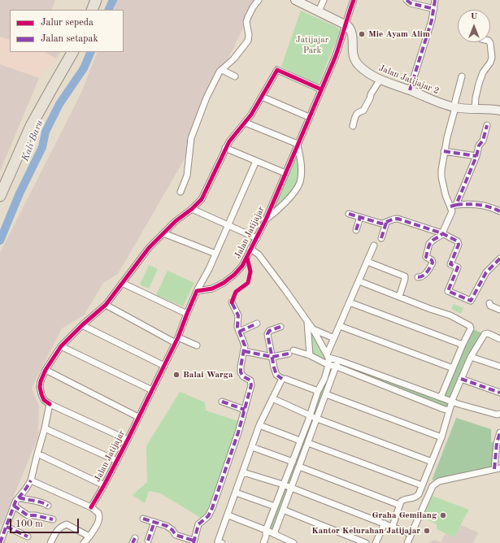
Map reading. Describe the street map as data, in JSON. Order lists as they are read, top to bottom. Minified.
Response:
{"streets":{"street":["Jalan Jatijajar 2","Jalan Jatijajar"]},"crossings":[["Jalan Jatijajar 2","Jalan Jatijajar"]],"water":["Kali Baru"],"parks":["Jatijajar Park"],"places":["Mie Ayam Alim","Balai Warga","Graha Gemilang","Kantor Kelurahan Jatijajar"],"legend":["Jalur sepeda","Jalan setapak"],"scale_bar":"100 m","north":"top"}
